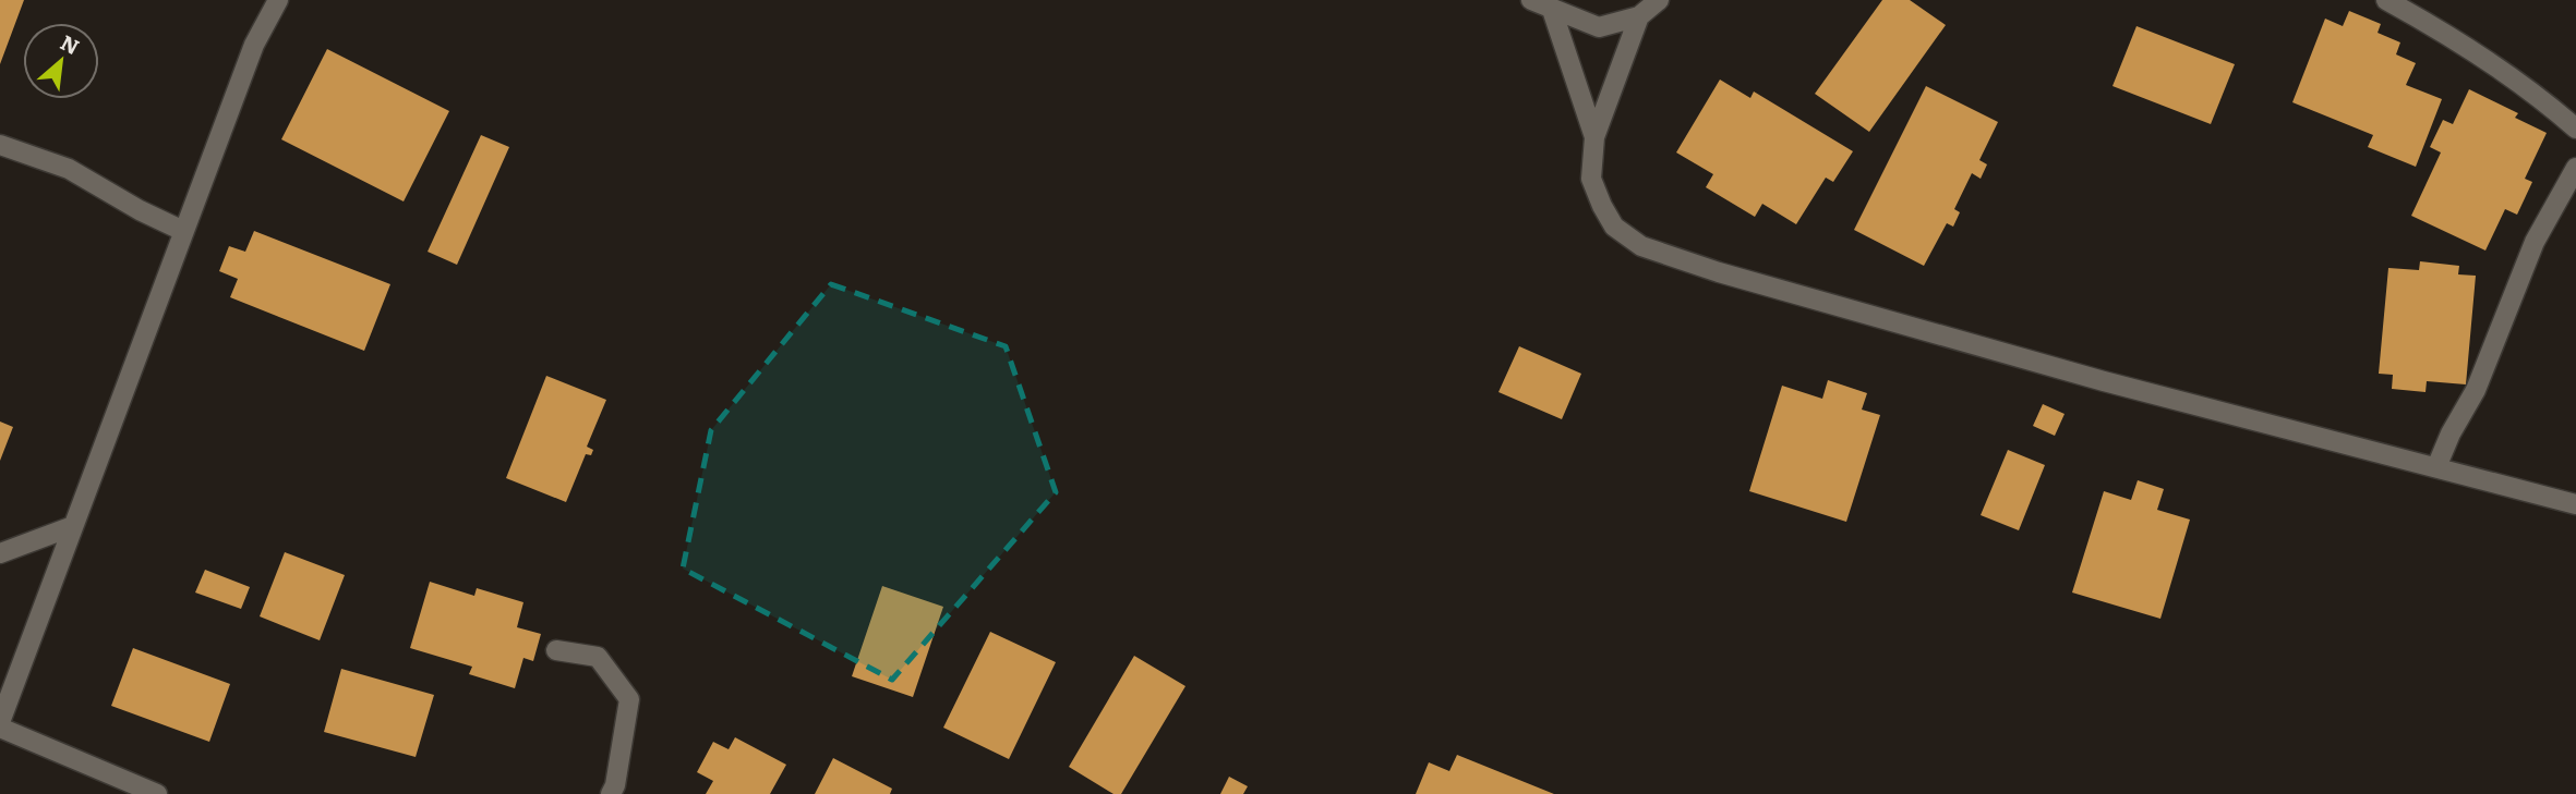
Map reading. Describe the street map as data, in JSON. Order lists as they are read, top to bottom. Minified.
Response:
{"north":"top right"}
